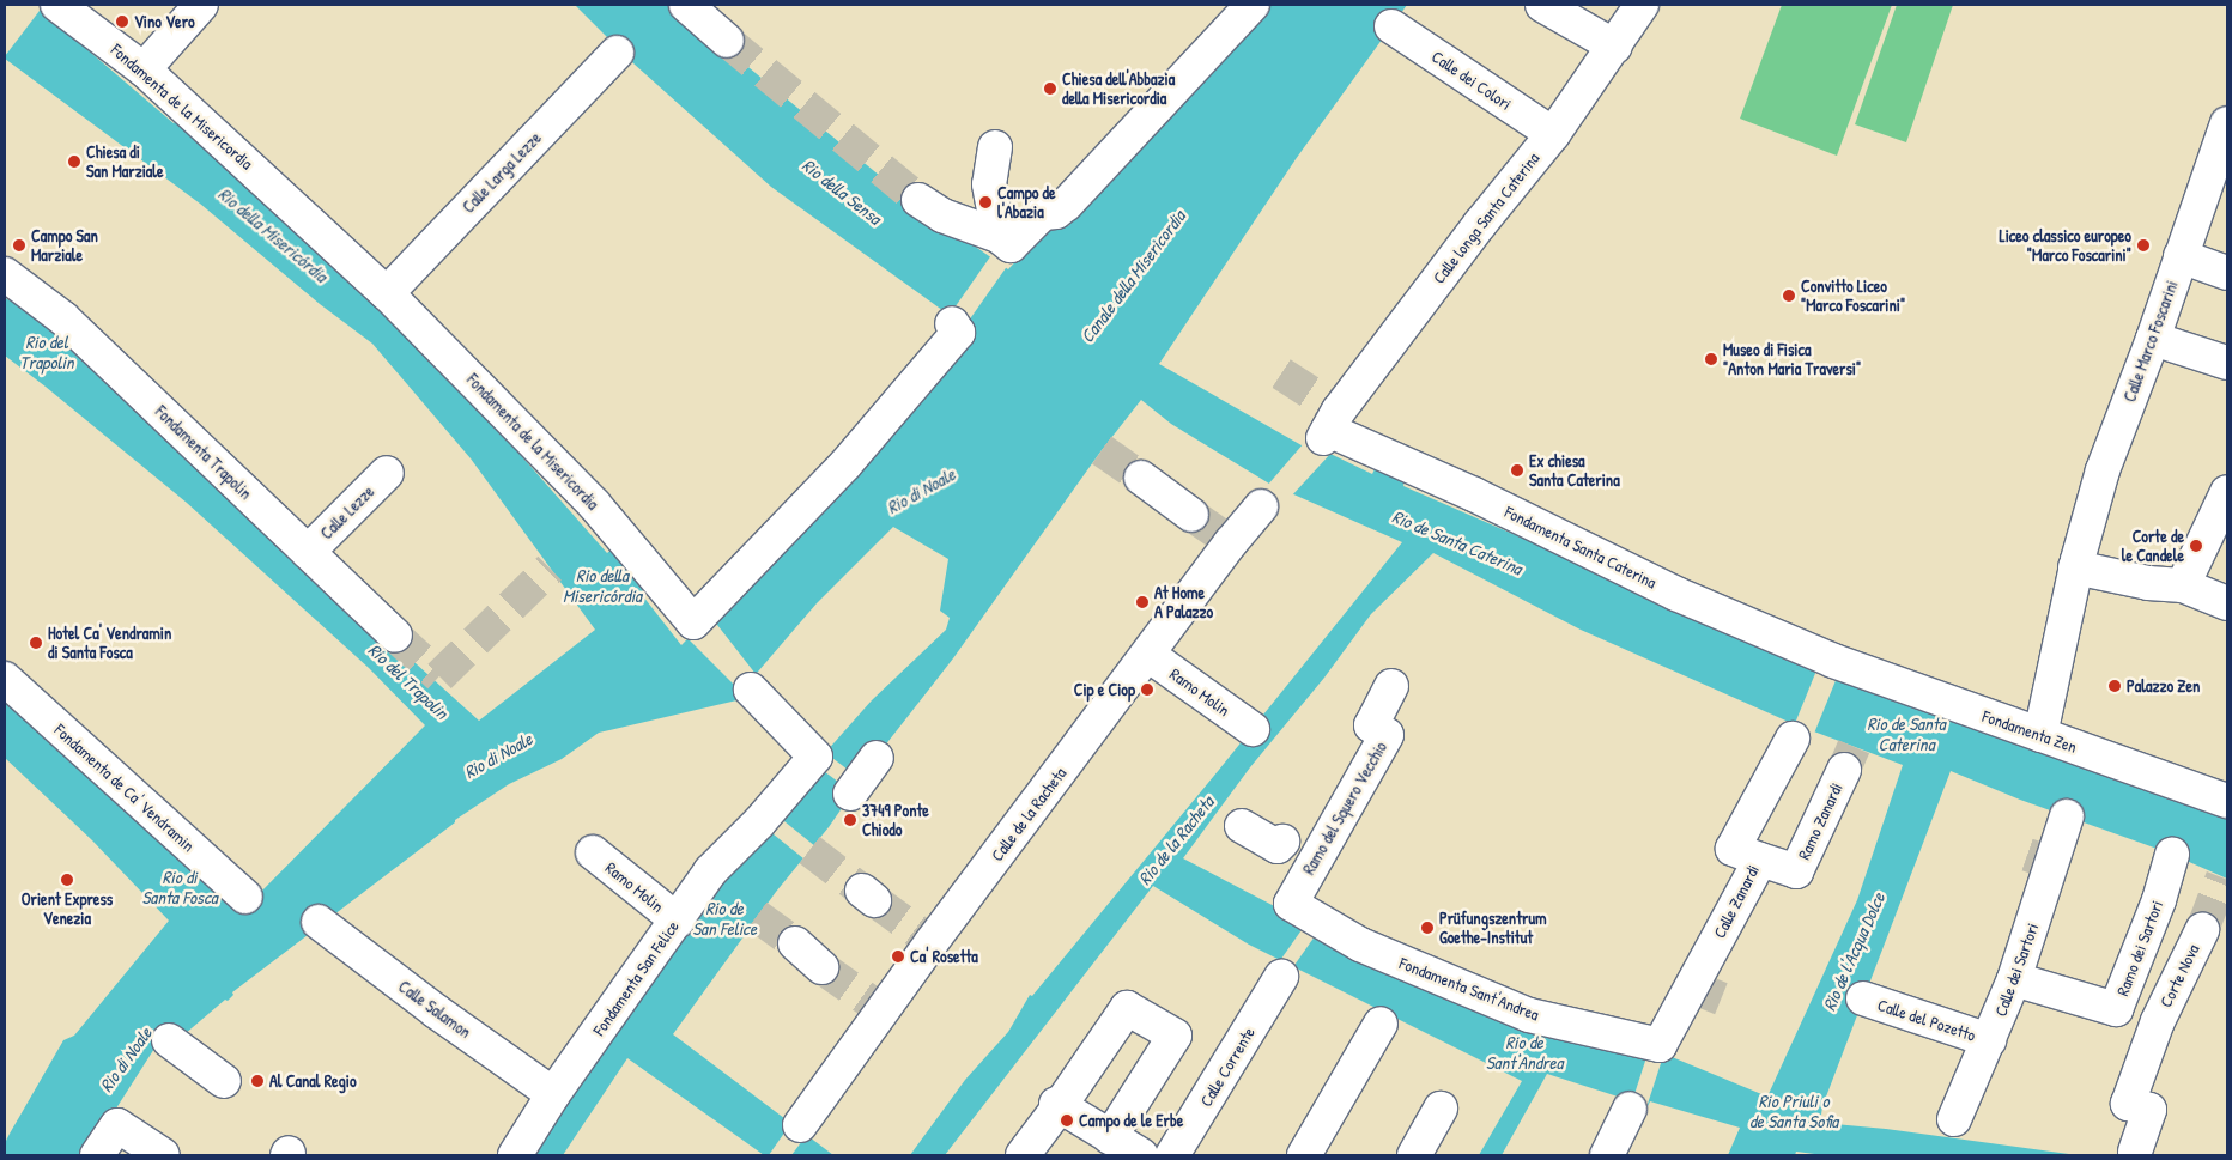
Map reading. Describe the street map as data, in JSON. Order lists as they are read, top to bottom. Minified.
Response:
{"streets":{"street":["Calle dei Colori","Fondamenta de la Misericordia","Calle Larga Lezze","Calle longa Santa Caterina","Calle Marco Foscarini","Fondamenta Trapolin","Calle Lezze","Fondamenta Santa Caterina","Ramo Molin","Fondamenta Zen","Fondamenta de Ca' Vendramin","Ramo del Squero Vecchio","Calle de la Racheta","Ramo Zanardi","Calle Zanardi","Ramo dei Sartori","Calle dei Sartori","Corte Nova","Fondamenta San Felice","Fondamenta Sant'Andrea","Calle Salamon","Calle del Pozetto","Calle Corrente"]},"crossings":[["Calle dei Colori","Calle longa Santa Caterina"],["Fondamenta de la Misericordia","Calle Larga Lezze"],["Calle longa Santa Caterina","Fondamenta Santa Caterina"],["Calle Marco Foscarini","Fondamenta Zen"],["Fondamenta Trapolin","Calle Lezze"],["Fondamenta Santa Caterina","Fondamenta Zen"],["Ramo Molin","Calle de la Racheta"],["Ramo Molin","Fondamenta San Felice"],["Ramo del Squero Vecchio","Fondamenta Sant'Andrea"],["Ramo Zanardi","Calle Zanardi"],["Calle Zanardi","Fondamenta Sant'Andrea"],["Ramo dei Sartori","Calle dei Sartori"],["Ramo dei Sartori","Corte Nova"],["Calle dei Sartori","Calle del Pozetto"],["Fondamenta San Felice","Calle Salamon"]],"water":["Rio della Sensa","Rio della Misericórdia","Canale della Misericordia","Rio del Trapolin","Rio di Noale","Rio de Santa Caterina","Rio de la Racheta","Rio di Santa Fosca","Rio de San Felice","Rio de l'Acqua Dolce","Rio de Sant'Andrea","Rio Priuli o de Santa Sofia"],"places":["Vino Vero","Chiesa dell'Abbazia della Misericordia","Chiesa di San Marziale","Campo de l'Abazia","Campo San Marziale","Liceo classico europeo \"Marco Foscarini\"","Convitto Liceo \"Marco Foscarini\"","Museo di Fisica \"Anton Maria Traversi\"","Ex chiesa Santa Caterina","Corte de le Candele","At Home A Palazzo","Hotel Ca' Vendramin di Santa Fosca","Palazzo Zen","Cip e Ciop","3749 Ponte Chiodo","Orient Express Venezia","Prüfungszentrum Goethe-Institut","Ca' Rosetta","Al Canal Regio","Campo de le Erbe"]}
